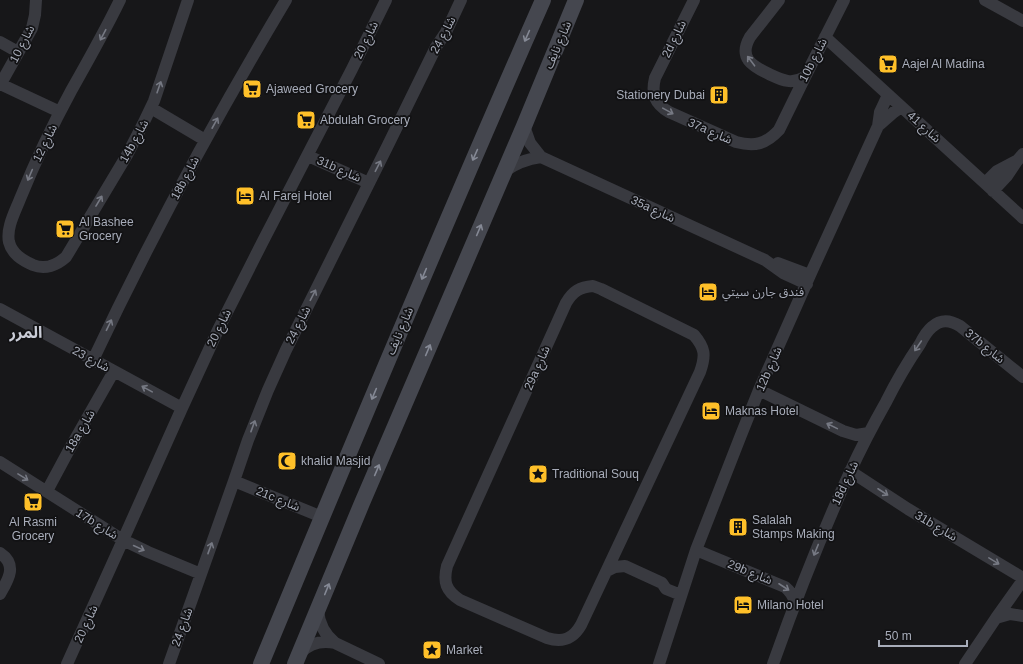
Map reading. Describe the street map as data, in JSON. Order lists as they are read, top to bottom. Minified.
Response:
{"streets":{"main road":["شارع نايف"],"street":["شارع 24","2d شارع","شارع 20","شارع 10","10b شارع","شارع 41","37a شارع","14b شارع","شارع 12","31b شارع","18b شارع","35a شارع","37b شارع","شارع 23","29a شارع","12b شارع","18a شارع","18d شارع","21c شارع","17b شارع","29b شارع"]},"crossings":[["شارع 24","31b شارع"],["شارع 24","21c شارع"],["شارع 24","17b شارع"],["2d شارع","37a شارع"],["شارع 20","31b شارع"],["شارع 20","شارع 23"],["شارع 20","17b شارع"],["شارع نايف","35a شارع"],["شارع نايف","21c شارع"],["10b شارع","شارع 41"],["10b شارع","37a شارع"],["شارع 41","12b شارع"],["14b شارع","شارع 12"],["31b شارع","18d شارع"],["18b شارع","شارع 23"],["35a شارع","12b شارع"],["37b شارع","18d شارع"],["شارع 23","18a شارع"],["12b شارع","29b شارع"],["18a شارع","17b شارع"],["18d شارع","29b شارع"]],"one_way":["شارع 24","14b شارع","شارع 12","31b شارع","18b شارع","شارع 23","18d شارع","17b شارع","29b شارع"],"districts":["المرر"],"places":{"supermarket":["Aajel Al Madina","Ajaweed Grocery","Abdulah Grocery","Al Bashee Grocery","Al Rasmi Grocery"],"building":["Stationery Dubai","Salalah Stamps Making"],"hotel":["Al Farej Hotel","فندق جارن سيتي","Maknas Hotel","Milano Hotel"],"mosque":["khalid Masjid"],"place":["Traditional Souq","Market"]},"scale_bar":"50 m"}
